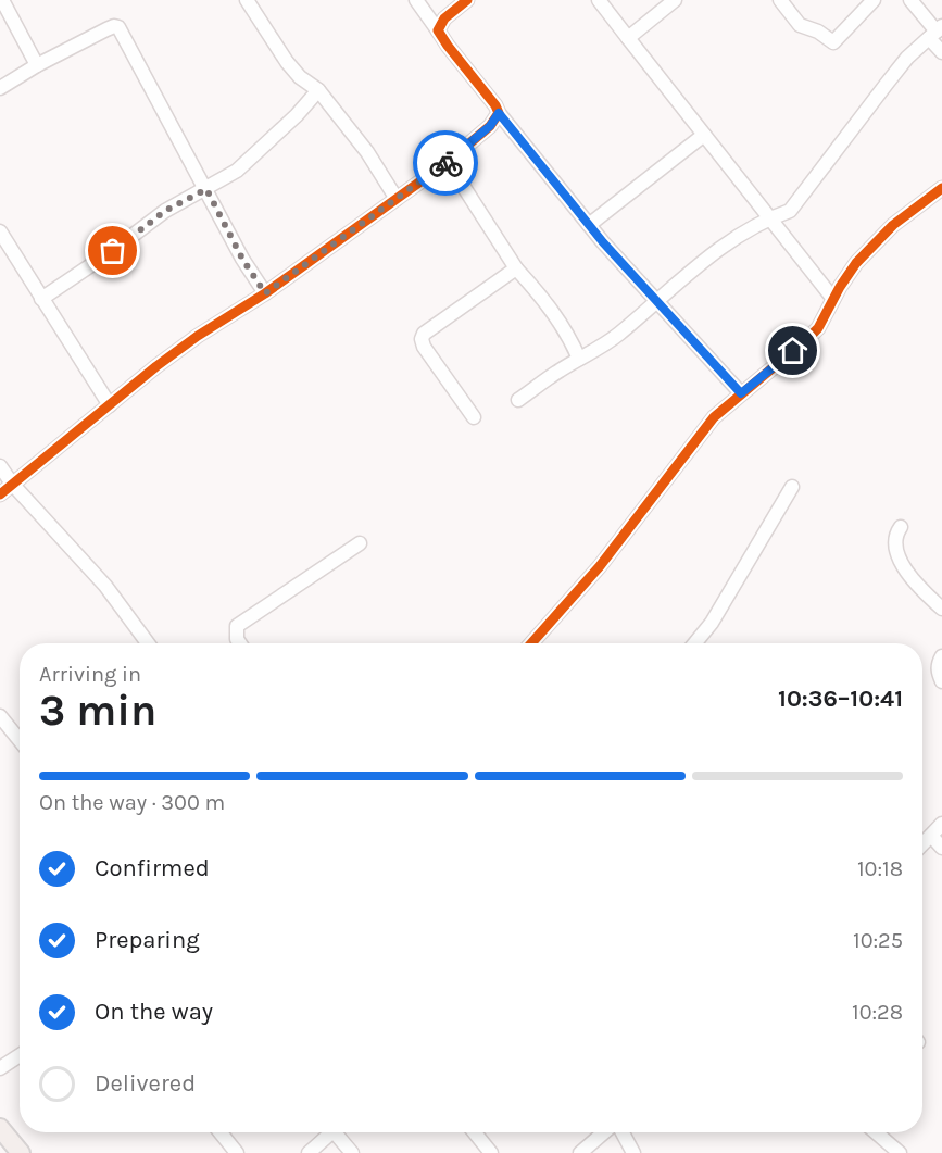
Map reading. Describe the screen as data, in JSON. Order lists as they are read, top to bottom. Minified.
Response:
{"page":{"heading":["3 min","Arriving in","10:36–10:41"],"bar":"On the way · 300 m","list":[["Confirmed","10:18"],["Preparing","10:25"],["On the way","10:28"],"Delivered"]}}
